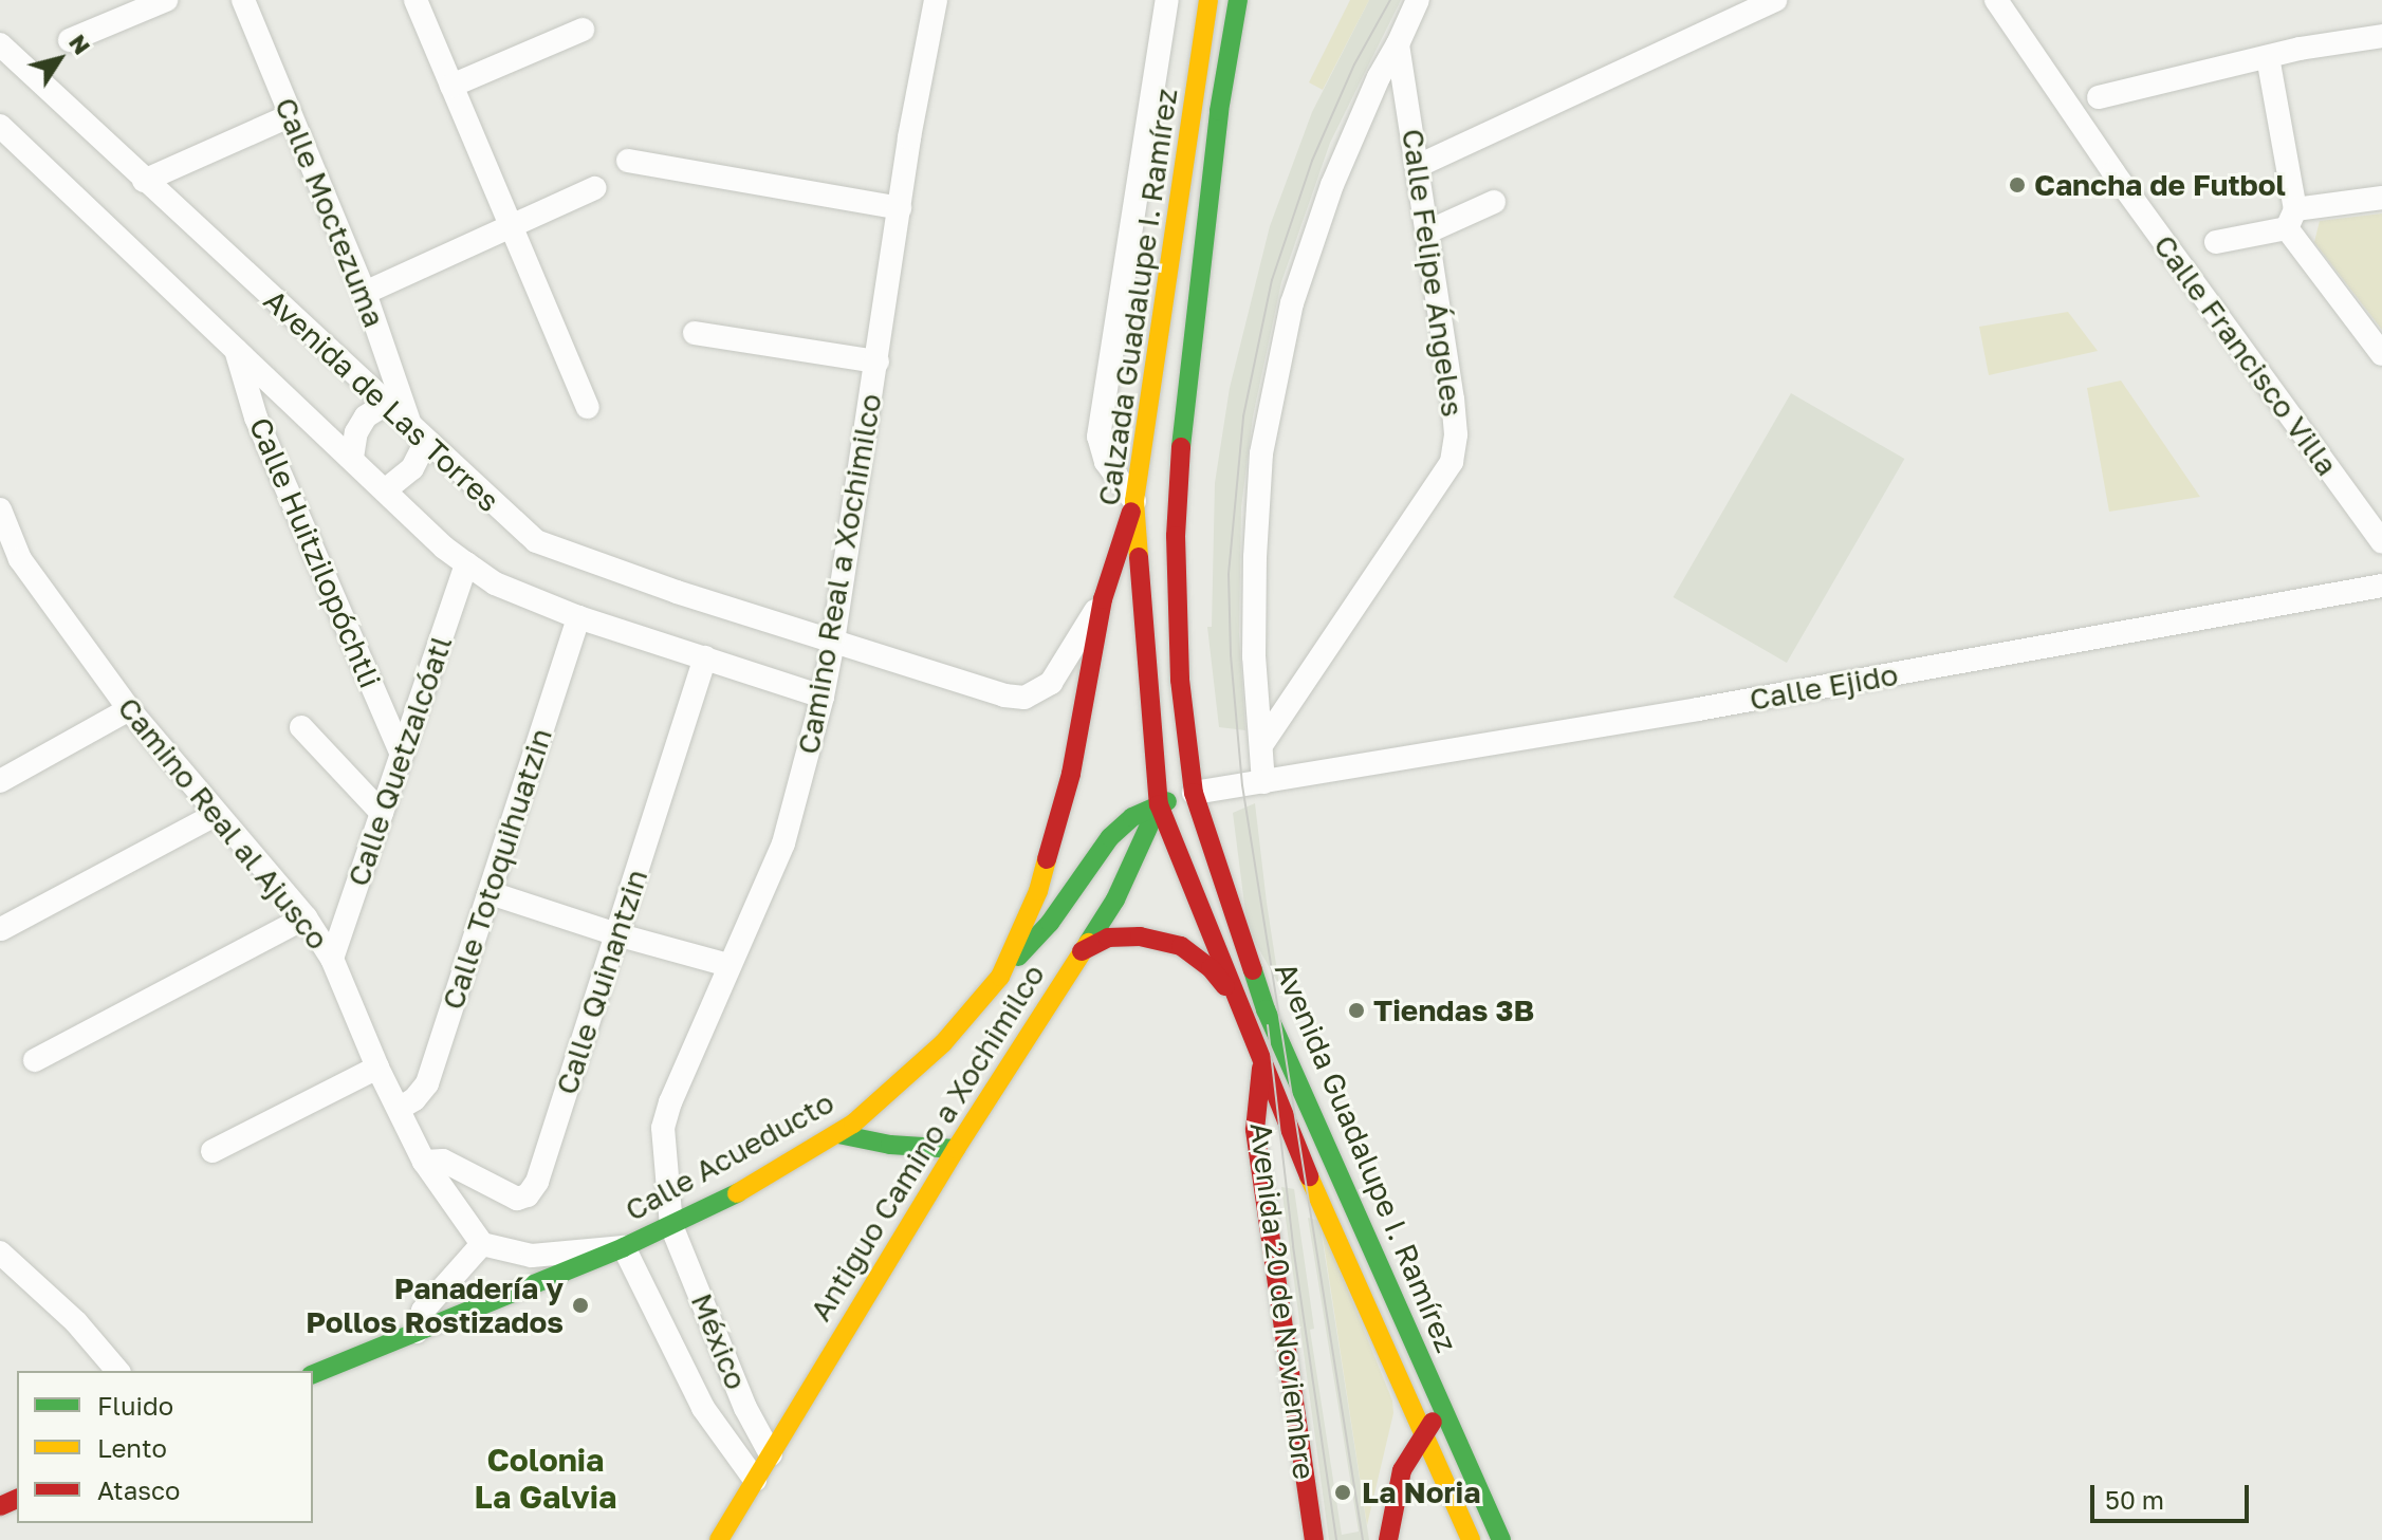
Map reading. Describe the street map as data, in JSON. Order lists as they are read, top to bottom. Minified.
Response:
{"streets":{"main road":["Calzada Guadalupe I. Ramírez","Antiguo Camino a Xochimilco","Calle Acueducto","Avenida Guadalupe I. Ramírez","Avenida 20 de Noviembre"],"street":["Calle Moctezuma","Calle Felipe Ángeles","Calle Francisco Villa","Avenida de Las Torres","Calle Huitzilopóchtli","Camino Real a Xochimilco","Calle Ejido","Calle Quetzalcóatl","Camino Real al Ajusco","Calle Totoquihuatzin","Calle Quinantzin","México"]},"crossings":[["Calle Moctezuma","Avenida de Las Torres"],["Calzada Guadalupe I. Ramírez","Calle Ejido"],["Calzada Guadalupe I. Ramírez","Antiguo Camino a Xochimilco"],["Calzada Guadalupe I. Ramírez","Calle Acueducto"],["Calzada Guadalupe I. Ramírez","Avenida Guadalupe I. Ramírez"],["Avenida de Las Torres","Calle Huitzilopóchtli"],["Avenida de Las Torres","Camino Real a Xochimilco"],["Avenida de Las Torres","Calle Quetzalcóatl"],["Avenida de Las Torres","Calle Totoquihuatzin"],["Avenida de Las Torres","Calle Quinantzin"],["Avenida de Las Torres","Calle Acueducto"],["Calle Huitzilopóchtli","Calle Quetzalcóatl"],["Camino Real a Xochimilco","Calle Acueducto"],["Camino Real a Xochimilco","México"],["Calle Ejido","Avenida Guadalupe I. Ramírez"],["Calle Quetzalcóatl","Camino Real al Ajusco"],["Camino Real al Ajusco","Calle Totoquihuatzin"],["Camino Real al Ajusco","Calle Quinantzin"],["Antiguo Camino a Xochimilco","Avenida Guadalupe I. Ramírez"],["Antiguo Camino a Xochimilco","México"],["Calle Acueducto","México"],["Avenida Guadalupe I. Ramírez","Avenida 20 de Noviembre"]],"districts":["Colonia La Galvia"],"places":["Cancha de Futbol","Tiendas 3B","Panadería y Pollos Rostizados","La Noria"],"legend":["Fluido","Lento","Atasco"],"scale_bar":"50 m","north":"top right"}
